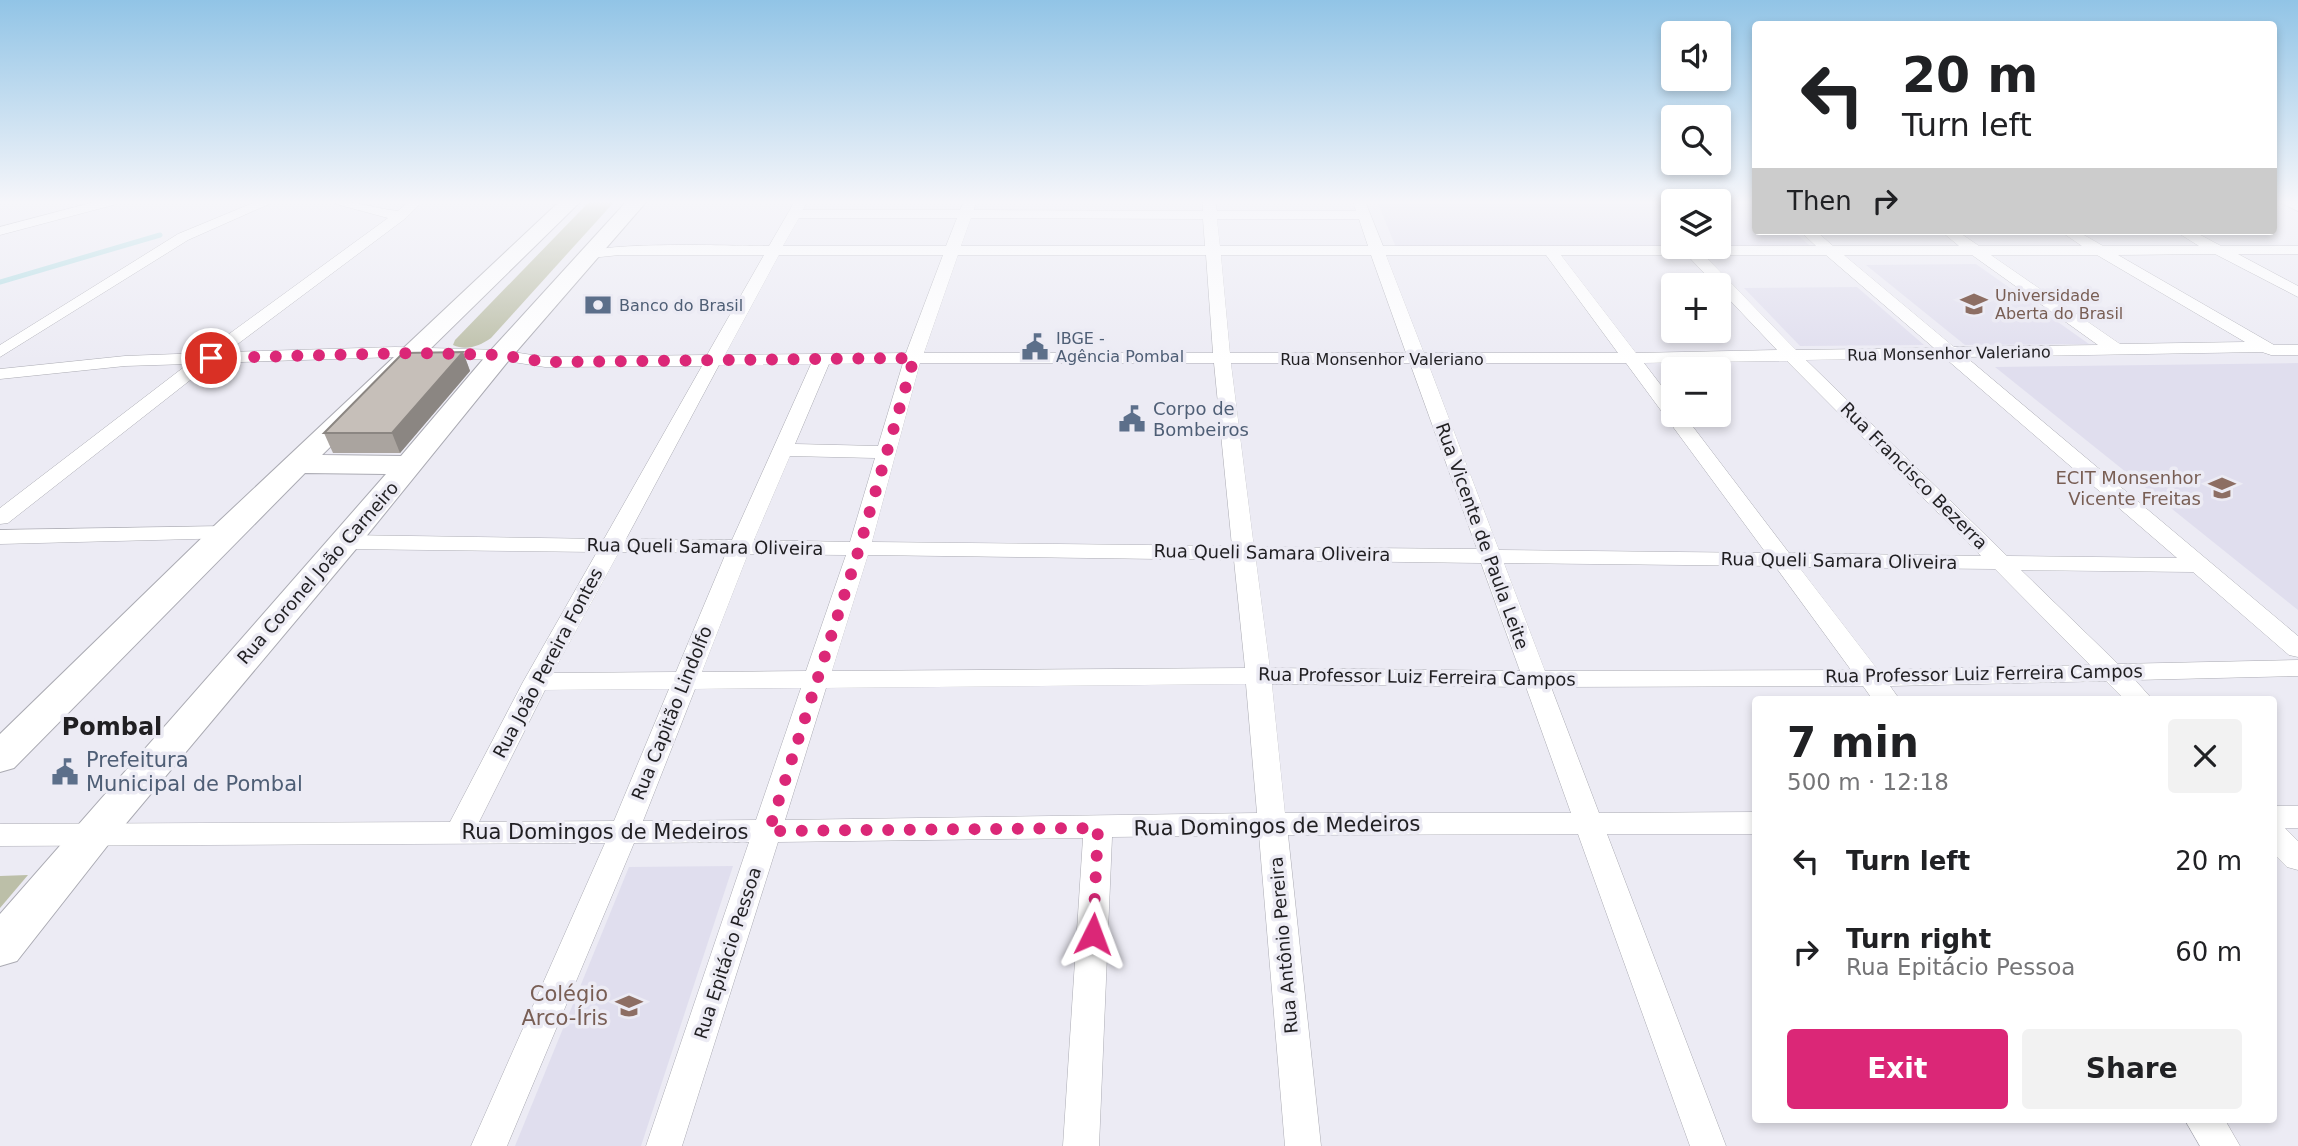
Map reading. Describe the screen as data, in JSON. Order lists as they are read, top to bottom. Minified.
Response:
{"streets":{"main road":["Rua Coronel João Carneiro"],"street":["Rua Monsenhor Valeriano","Rua Francisco Bezerra","Rua Vicente de Paula Leite","Rua Queli Samara Oliveira","Rua João Pereira Fontes","Rua Professor Luiz Ferreira Campos","Rua Capitão Lindolfo","Rua Domingos de Medeiros","Rua Antônio Pereira","Rua Epitácio Pessoa"]},"crossings":[["Rua Monsenhor Valeriano","Rua Francisco Bezerra"],["Rua Monsenhor Valeriano","Rua Vicente de Paula Leite"],["Rua Monsenhor Valeriano","Rua Coronel João Carneiro"],["Rua Monsenhor Valeriano","Rua João Pereira Fontes"],["Rua Monsenhor Valeriano","Rua Capitão Lindolfo"],["Rua Monsenhor Valeriano","Rua Antônio Pereira"],["Rua Monsenhor Valeriano","Rua Epitácio Pessoa"],["Rua Francisco Bezerra","Rua Queli Samara Oliveira"],["Rua Francisco Bezerra","Rua Professor Luiz Ferreira Campos"],["Rua Vicente de Paula Leite","Rua Queli Samara Oliveira"],["Rua Vicente de Paula Leite","Rua Professor Luiz Ferreira Campos"],["Rua Vicente de Paula Leite","Rua Domingos de Medeiros"],["Rua Queli Samara Oliveira","Rua Coronel João Carneiro"],["Rua Queli Samara Oliveira","Rua João Pereira Fontes"],["Rua Queli Samara Oliveira","Rua Capitão Lindolfo"],["Rua Queli Samara Oliveira","Rua Antônio Pereira"],["Rua Queli Samara Oliveira","Rua Epitácio Pessoa"],["Rua Coronel João Carneiro","Rua Domingos de Medeiros"],["Rua João Pereira Fontes","Rua Professor Luiz Ferreira Campos"],["Rua João Pereira Fontes","Rua Domingos de Medeiros"],["Rua Professor Luiz Ferreira Campos","Rua Capitão Lindolfo"],["Rua Professor Luiz Ferreira Campos","Rua Antônio Pereira"],["Rua Professor Luiz Ferreira Campos","Rua Epitácio Pessoa"],["Rua Capitão Lindolfo","Rua Domingos de Medeiros"],["Rua Domingos de Medeiros","Rua Antônio Pereira"],["Rua Domingos de Medeiros","Rua Epitácio Pessoa"]],"districts":["Pombal"],"places":{"school or university":["Universidade Aberta do Brasil","ECIT Monsenhor Vicente Freitas","Colégio Arco-Íris"],"bank":["Banco do Brasil"],"public building":["IBGE - Agência Pombal","Corpo de Bombeiros","Prefeitura Municipal de Pombal"]},"page":{"map_buttons":["+","−"],"turn":["20 m","Turn left"],"then":"Then","heading":["7 min","500 m · 12:18"],"list":[{"name":"Turn left","value":"20 m"},{"name":"Turn right","note":"Rua Epitácio Pessoa","value":"60 m"}],"buttons":["Exit","Share"]}}
